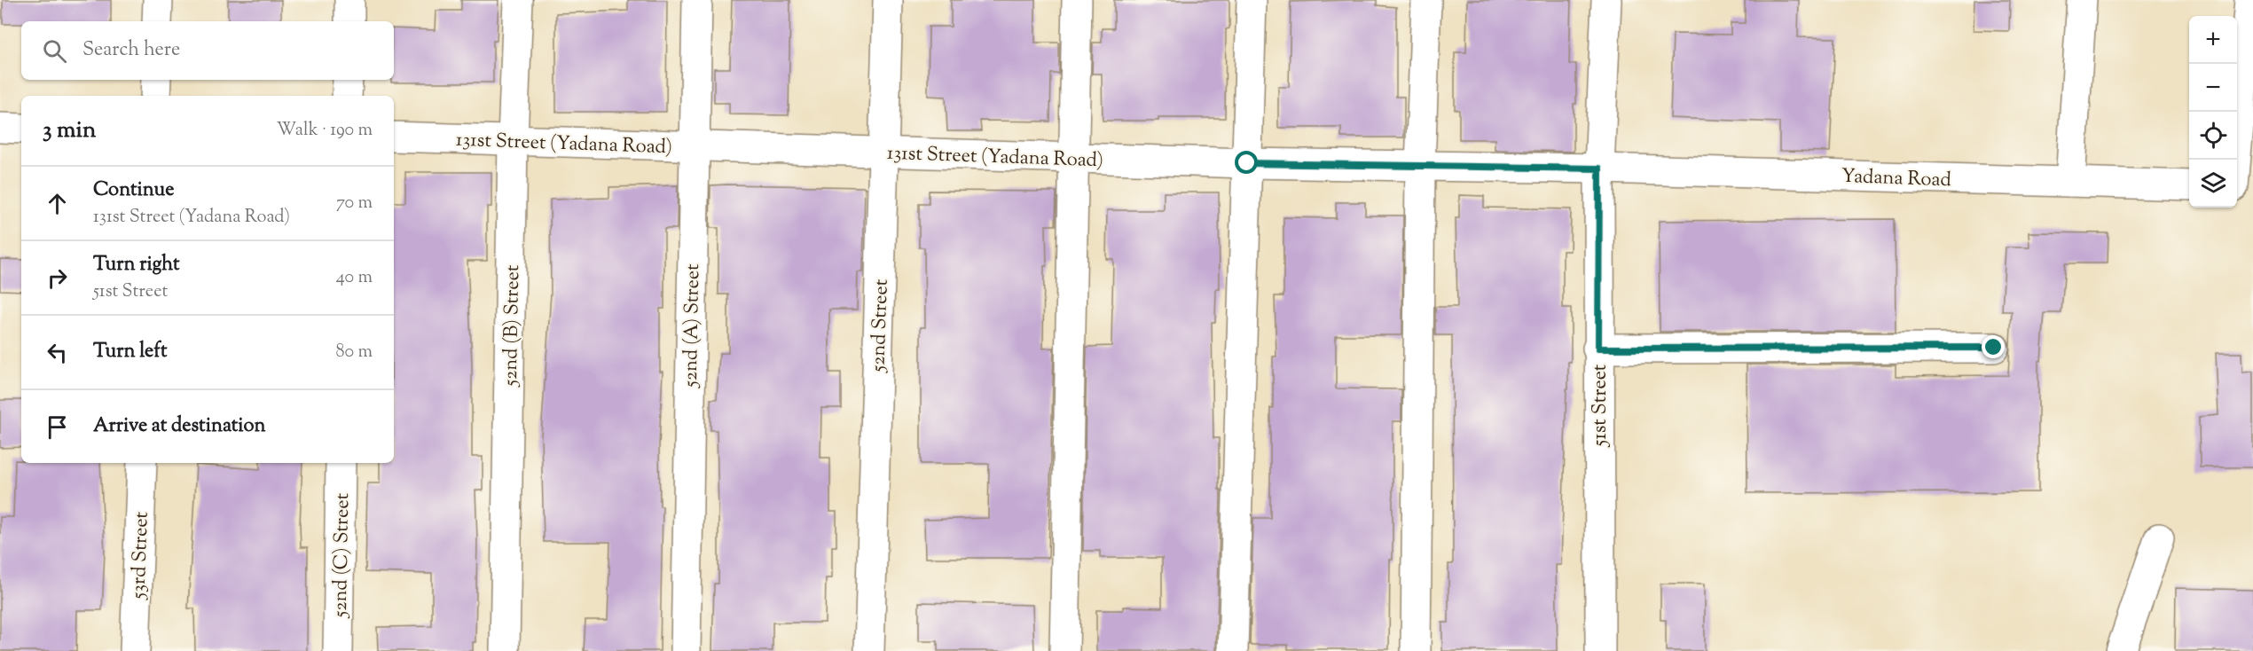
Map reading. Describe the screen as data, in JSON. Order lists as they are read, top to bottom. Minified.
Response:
{"streets":{"street":["131st Street (Yadana Road)","Yadana Road","52nd (B) Street","52nd (A) Street","52nd Street","51st Street","53rd Street","52nd (C) Street"]},"crossings":[["131st Street (Yadana Road)","Yadana Road"],["131st Street (Yadana Road)","52nd (B) Street"],["131st Street (Yadana Road)","52nd (A) Street"],["131st Street (Yadana Road)","52nd Street"],["131st Street (Yadana Road)","51st Street"],["Yadana Road","51st Street"]],"page":{"map_buttons":["+","−"],"search":"Search here","heading":["3 min","Walk · 190 m"],"list":[["Continue","131st Street (Yadana Road)","70 m"],["Turn right","51st Street","40 m"],["Turn left","80 m"],"Arrive at destination"]}}
